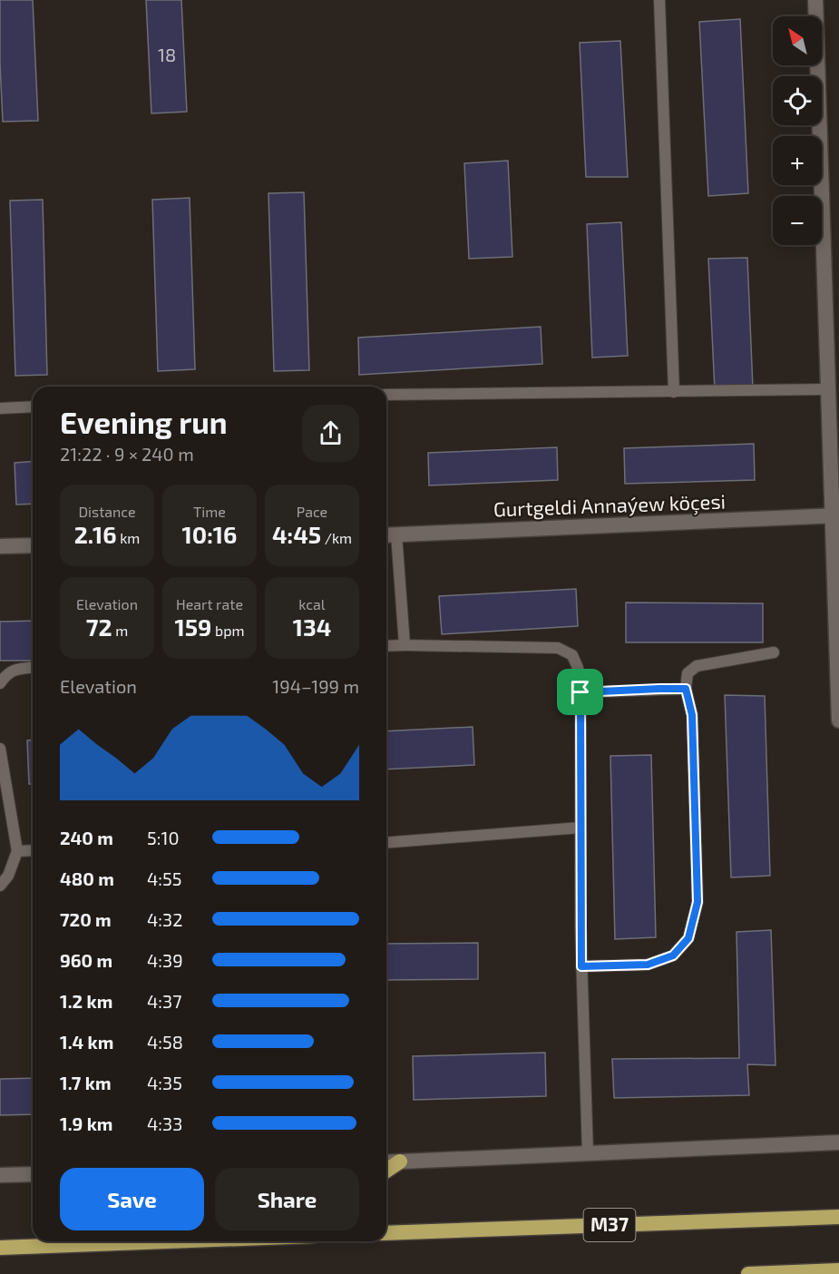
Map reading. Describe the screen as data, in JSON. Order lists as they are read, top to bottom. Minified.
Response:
{"streets":{"highway":["M37"],"street":["Gurtgeldi Annaýew köçesi"]},"house_numbers":["18"],"north":"top left","page":{"map_buttons":["+","−"],"heading":["Evening run","21:22 · 9 × 240 m"],"stats":[["Distance","2.16 km"],["Time","10:16"],["Pace","4:45 /km"],["Elevation","72 m"],["Heart rate","159 bpm"],["kcal","134"]],"chart":["Elevation","194–199 m"],"list":[{"name":"240 m","note":"5:10"},{"name":"480 m","note":"4:55"},{"name":"720 m","note":"4:32"},{"name":"960 m","note":"4:39"},{"name":"1.2 km","note":"4:37"},{"name":"1.4 km","note":"4:58"},{"name":"1.7 km","note":"4:35"},{"name":"1.9 km","note":"4:33"}],"buttons":["Save","Share"]}}
